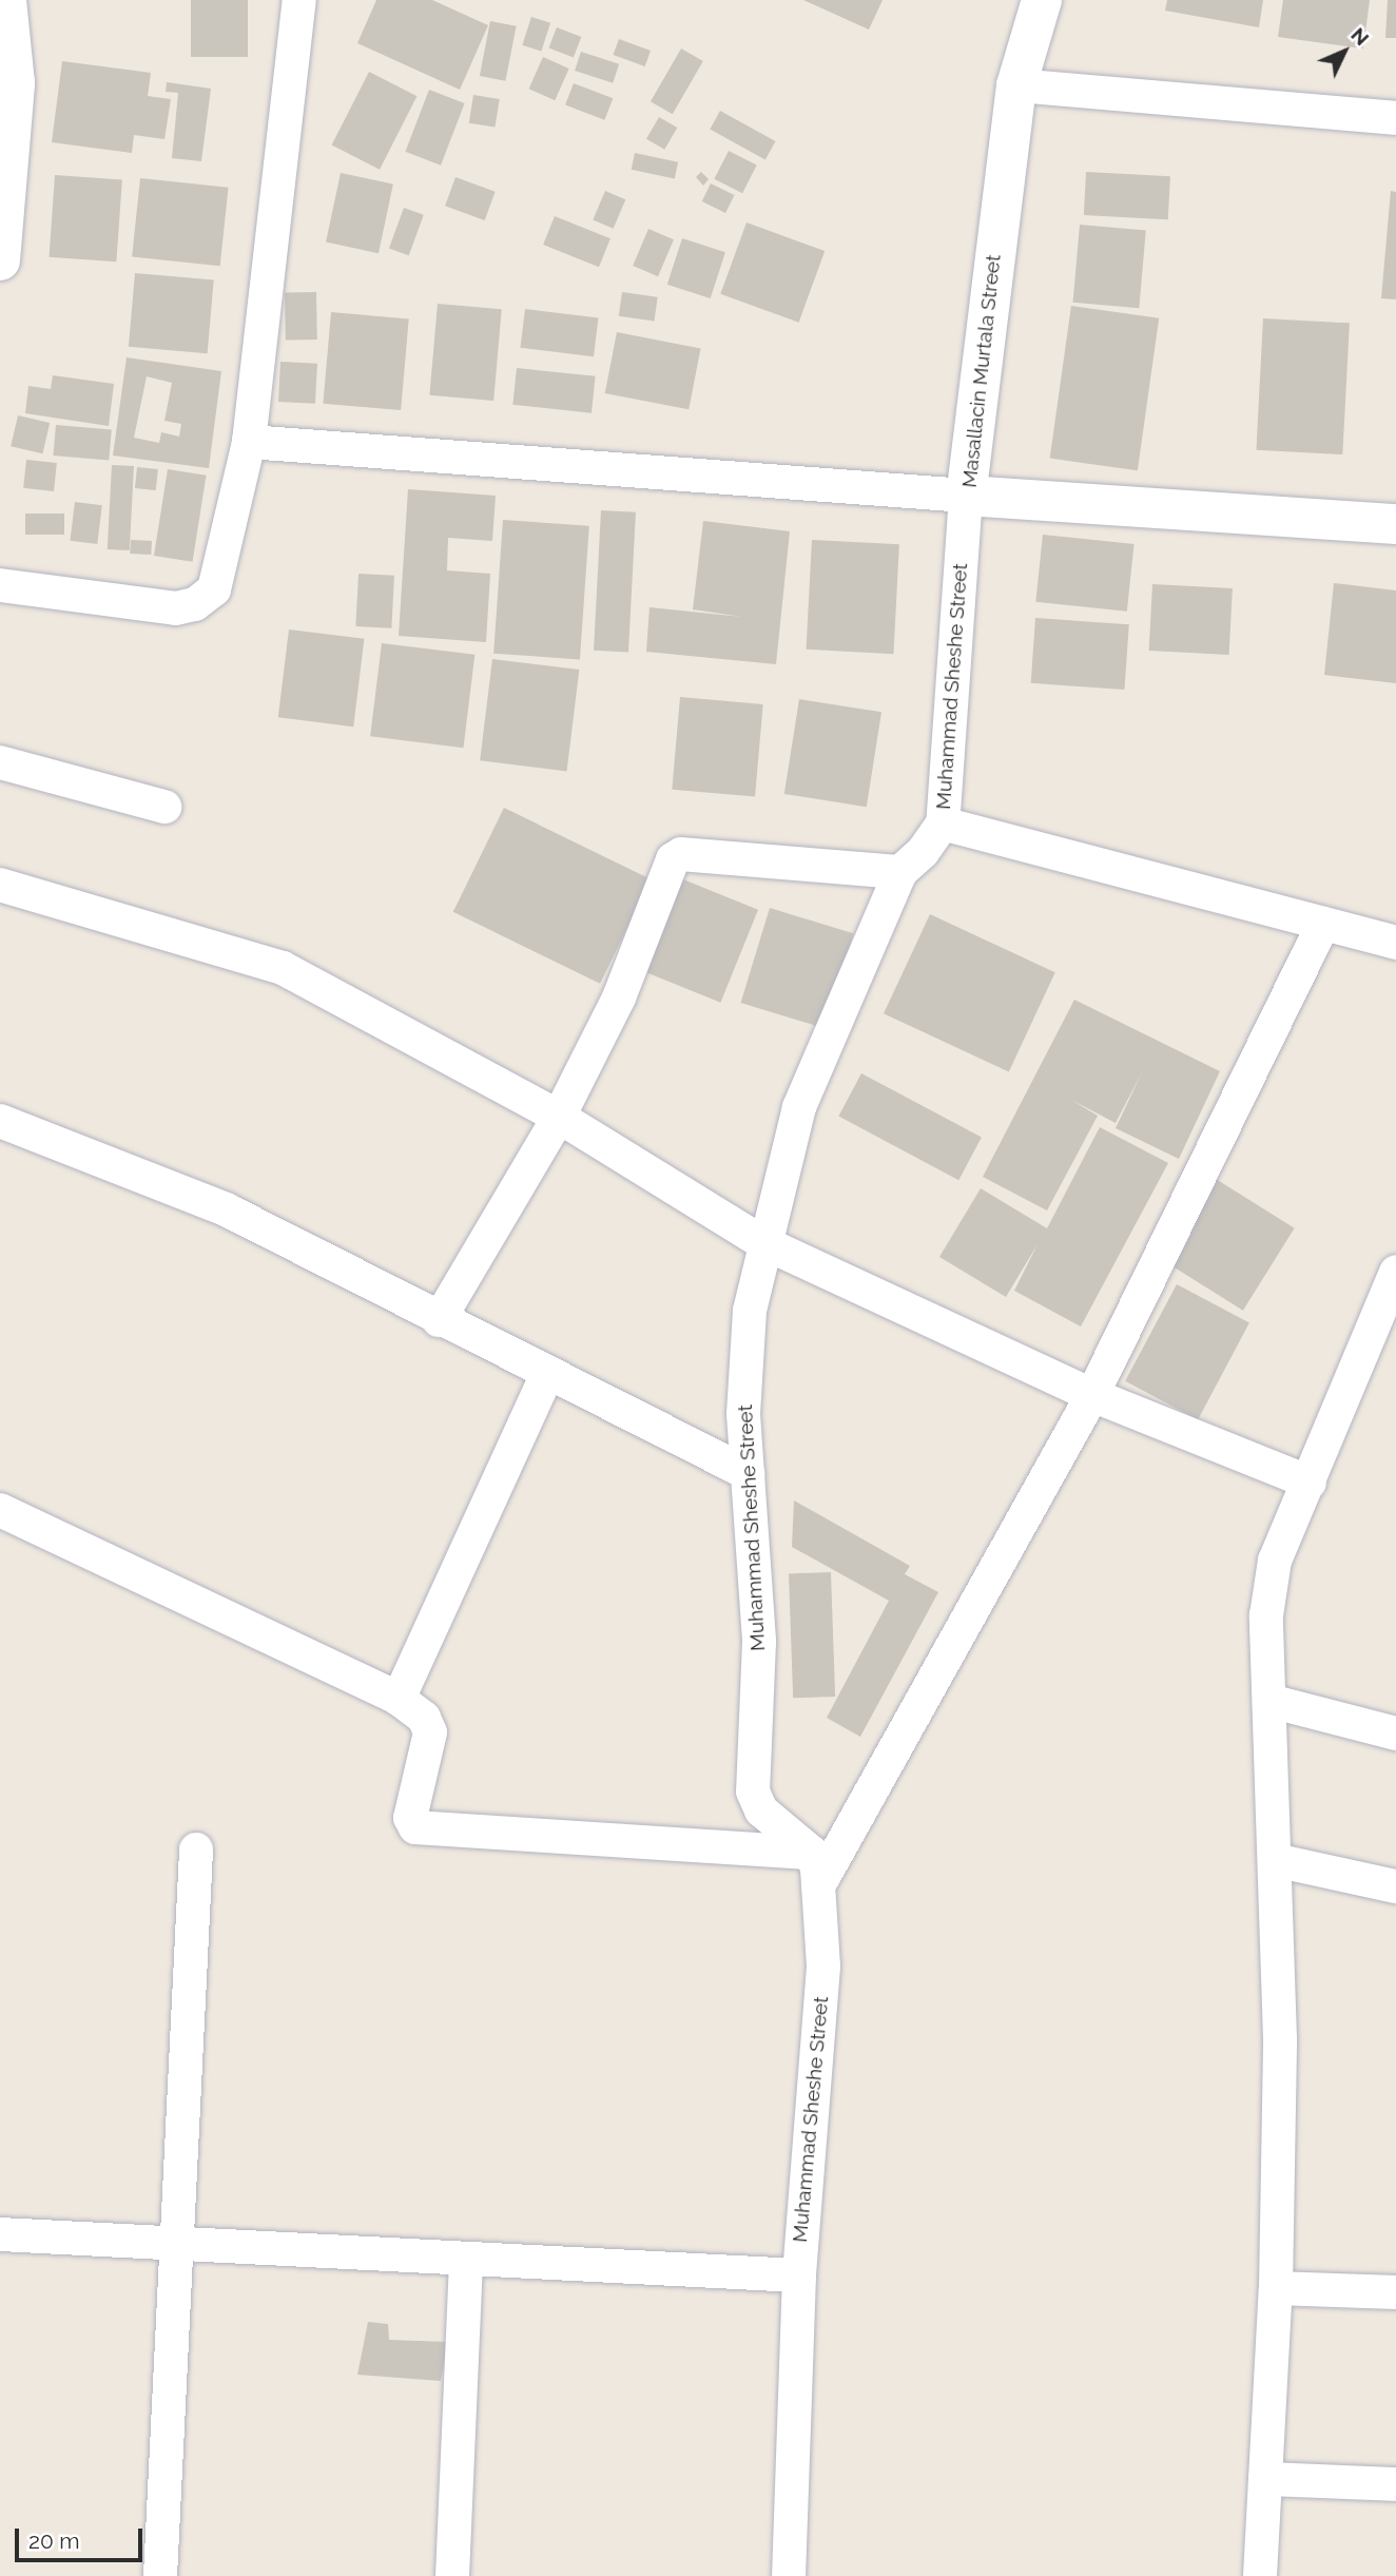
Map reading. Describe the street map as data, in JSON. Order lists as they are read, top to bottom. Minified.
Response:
{"streets":{"street":["Masallacin Murtala Street","Muhammad Sheshe Street"]},"crossings":[["Masallacin Murtala Street","Muhammad Sheshe Street"]],"scale_bar":"20 m","north":"top right"}
